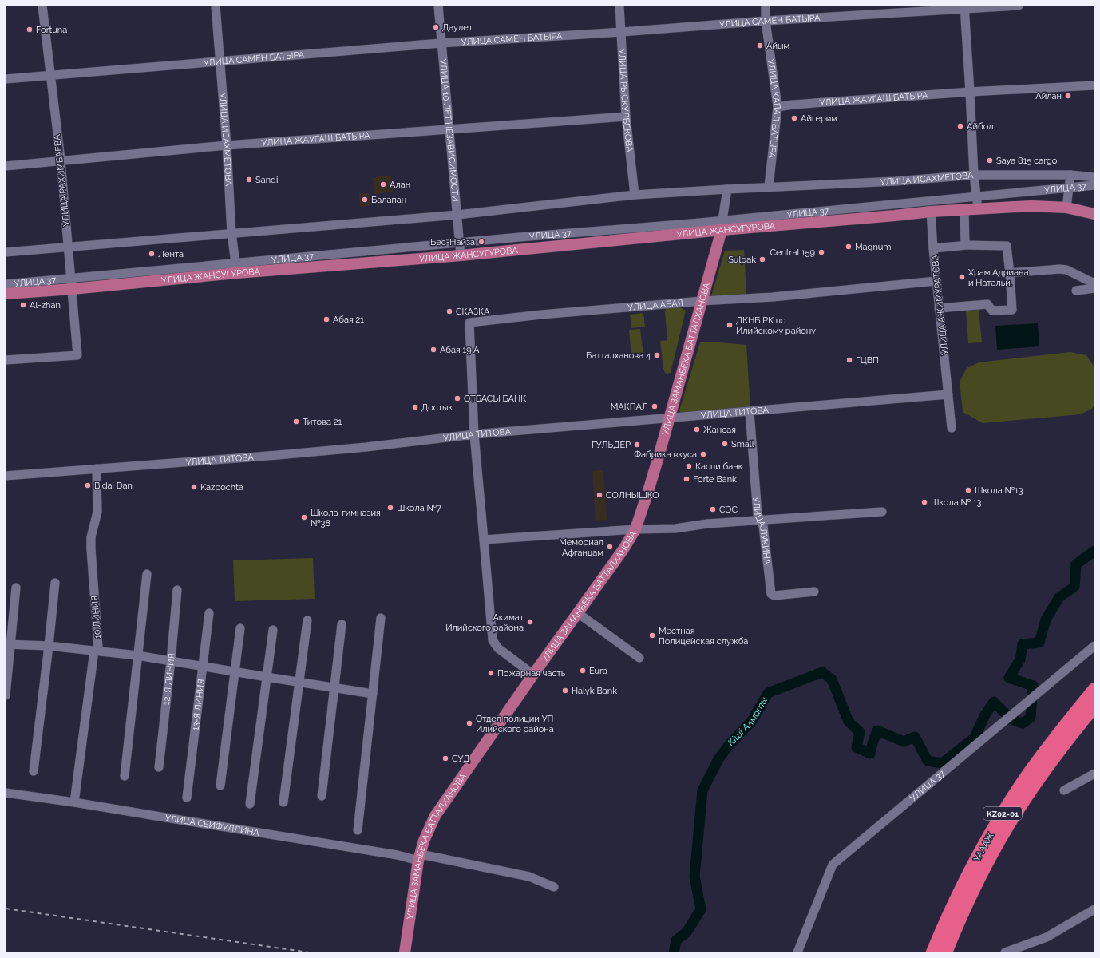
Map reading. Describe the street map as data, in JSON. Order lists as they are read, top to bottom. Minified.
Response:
{"streets":{"highway":["KZ02-01","ҮАААЖ"],"main road":["УЛИЦА ЖАНСУГУРОВА","УЛИЦА ЗАМАНБЕКА БАТТАЛХАНОВА"],"street":["УЛИЦА САМЕН БАТЫРА","УЛИЦА ЖАУГАШ БАТЫРА","УЛИЦА РЫСКУЛБЕКОВА","УЛИЦА КАПАЛ БАТЫРА","УЛИЦА 10 ЛЕТ НЕЗАВИСИМОСТИ","УЛИЦА ИСАХМЕТОВА","УЛИЦА РАХИМБАЕВА","УЛИЦА 37","УЛИЦА АБАЯ","УЛИЦА АЖИМУРАТОВА","УЛИЦА ТИТОВА","УЛИЦА ЛУКИНА","10 ЛИНИЯ","12-Я ЛИНИЯ","13-Я ЛИНИЯ","УЛИЦА СЕЙФУЛЛИНА"]},"crossings":[["УЛИЦА САМЕН БАТЫРА","УЛИЦА РЫСКУЛБЕКОВА"],["УЛИЦА САМЕН БАТЫРА","УЛИЦА КАПАЛ БАТЫРА"],["УЛИЦА САМЕН БАТЫРА","УЛИЦА 10 ЛЕТ НЕЗАВИСИМОСТИ"],["УЛИЦА САМЕН БАТЫРА","УЛИЦА ИСАХМЕТОВА"],["УЛИЦА САМЕН БАТЫРА","УЛИЦА РАХИМБАЕВА"],["УЛИЦА ЖАУГАШ БАТЫРА","УЛИЦА РЫСКУЛБЕКОВА"],["УЛИЦА ЖАУГАШ БАТЫРА","УЛИЦА КАПАЛ БАТЫРА"],["УЛИЦА ЖАУГАШ БАТЫРА","УЛИЦА 10 ЛЕТ НЕЗАВИСИМОСТИ"],["УЛИЦА ЖАУГАШ БАТЫРА","УЛИЦА ИСАХМЕТОВА"],["УЛИЦА ЖАУГАШ БАТЫРА","УЛИЦА РАХИМБАЕВА"],["УЛИЦА КАПАЛ БАТЫРА","УЛИЦА ИСАХМЕТОВА"],["УЛИЦА 10 ЛЕТ НЕЗАВИСИМОСТИ","УЛИЦА ЖАНСУГУРОВА"],["УЛИЦА ИСАХМЕТОВА","УЛИЦА ЖАНСУГУРОВА"],["УЛИЦА РАХИМБАЕВА","УЛИЦА ЖАНСУГУРОВА"],["УЛИЦА ЖАНСУГУРОВА","УЛИЦА ЗАМАНБЕКА БАТТАЛХАНОВА"],["УЛИЦА АБАЯ","УЛИЦА АЖИМУРАТОВА"],["УЛИЦА АБАЯ","УЛИЦА ЗАМАНБЕКА БАТТАЛХАНОВА"],["УЛИЦА АБАЯ","УЛИЦА ТИТОВА"],["УЛИЦА АЖИМУРАТОВА","УЛИЦА ТИТОВА"],["УЛИЦА ЗАМАНБЕКА БАТТАЛХАНОВА","УЛИЦА ТИТОВА"],["УЛИЦА ЗАМАНБЕКА БАТТАЛХАНОВА","УЛИЦА СЕЙФУЛЛИНА"],["УЛИЦА ТИТОВА","УЛИЦА ЛУКИНА"],["УЛИЦА ТИТОВА","10 ЛИНИЯ"],["10 ЛИНИЯ","УЛИЦА СЕЙФУЛЛИНА"]],"water":["Кіші Алматы"],"places":["Даулет","Fortuna","Айым","Айлан","Айгерим","Айбол","Saya 815 cargo","Sandi","Алан","Балапан","Бес-Найза","Magnum","Central 159","Лента","Sulpak","Храм Адриана и Натальи.","Al-zhan","СКАЗКА","Абая 21","ДКНБ РК по Илийскому району","Абая 19 А","Батталханова 4","ГЦВП","ОТБАСЫ БАНК","МАКПАЛ","Достык","Титова 21","Жансая","Small","ГУЛЬДЕР","Фабрика вкуса","Каспи банк","Forte Bank","Bidai Dan","Kazpochta","Школа №13","СОЛНЫШКО","Школа № 13","Школа №7","СЭС","Школа-гимназия №38","Мемориал Афганцам","Акимат Илийского района","Местная Полицейская служба","Eura","Пожарная часть","Halyk Bank","Отдел полиции УП Илийского района","СУД"]}
